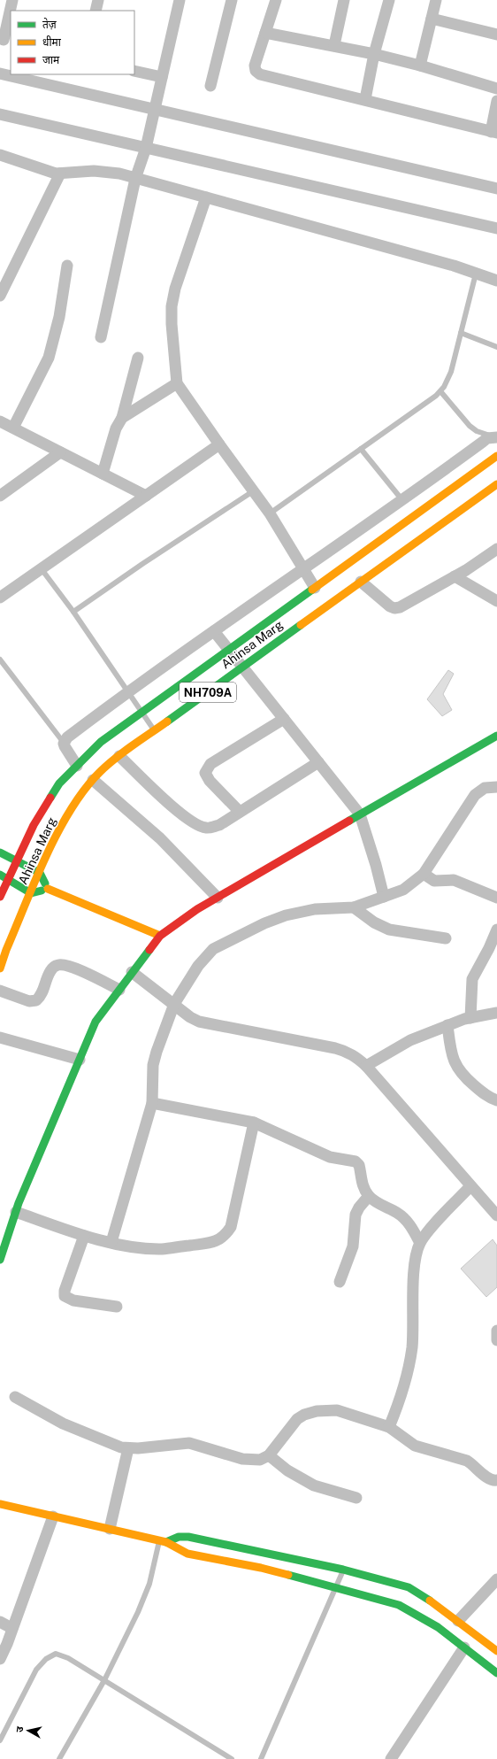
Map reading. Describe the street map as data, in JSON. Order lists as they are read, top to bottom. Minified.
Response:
{"streets":{"main road":["Ahinsa Marg","NH709A"]},"legend":["तेज़","धीमा","जाम"],"north":"left"}
